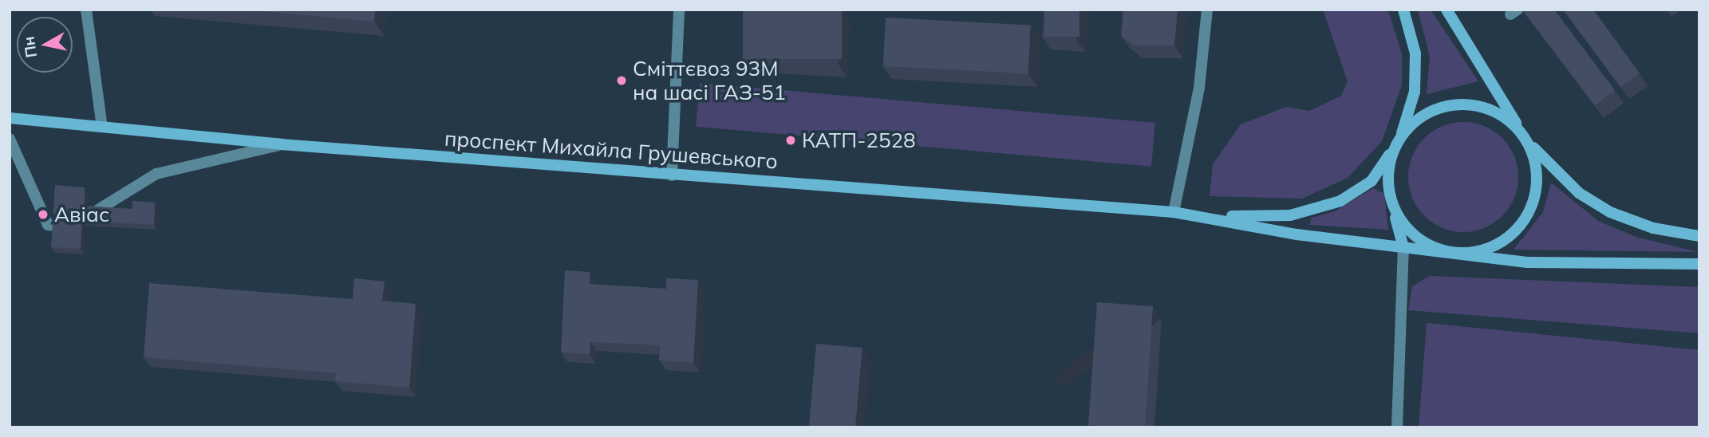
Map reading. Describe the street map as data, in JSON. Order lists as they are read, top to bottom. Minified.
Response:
{"streets":{"street":["проспект Михайла Грушевського"]},"places":["Сміттєвоз 93М на шасі ГАЗ-51","КАТП-2528","Авіас"],"north":"left"}
